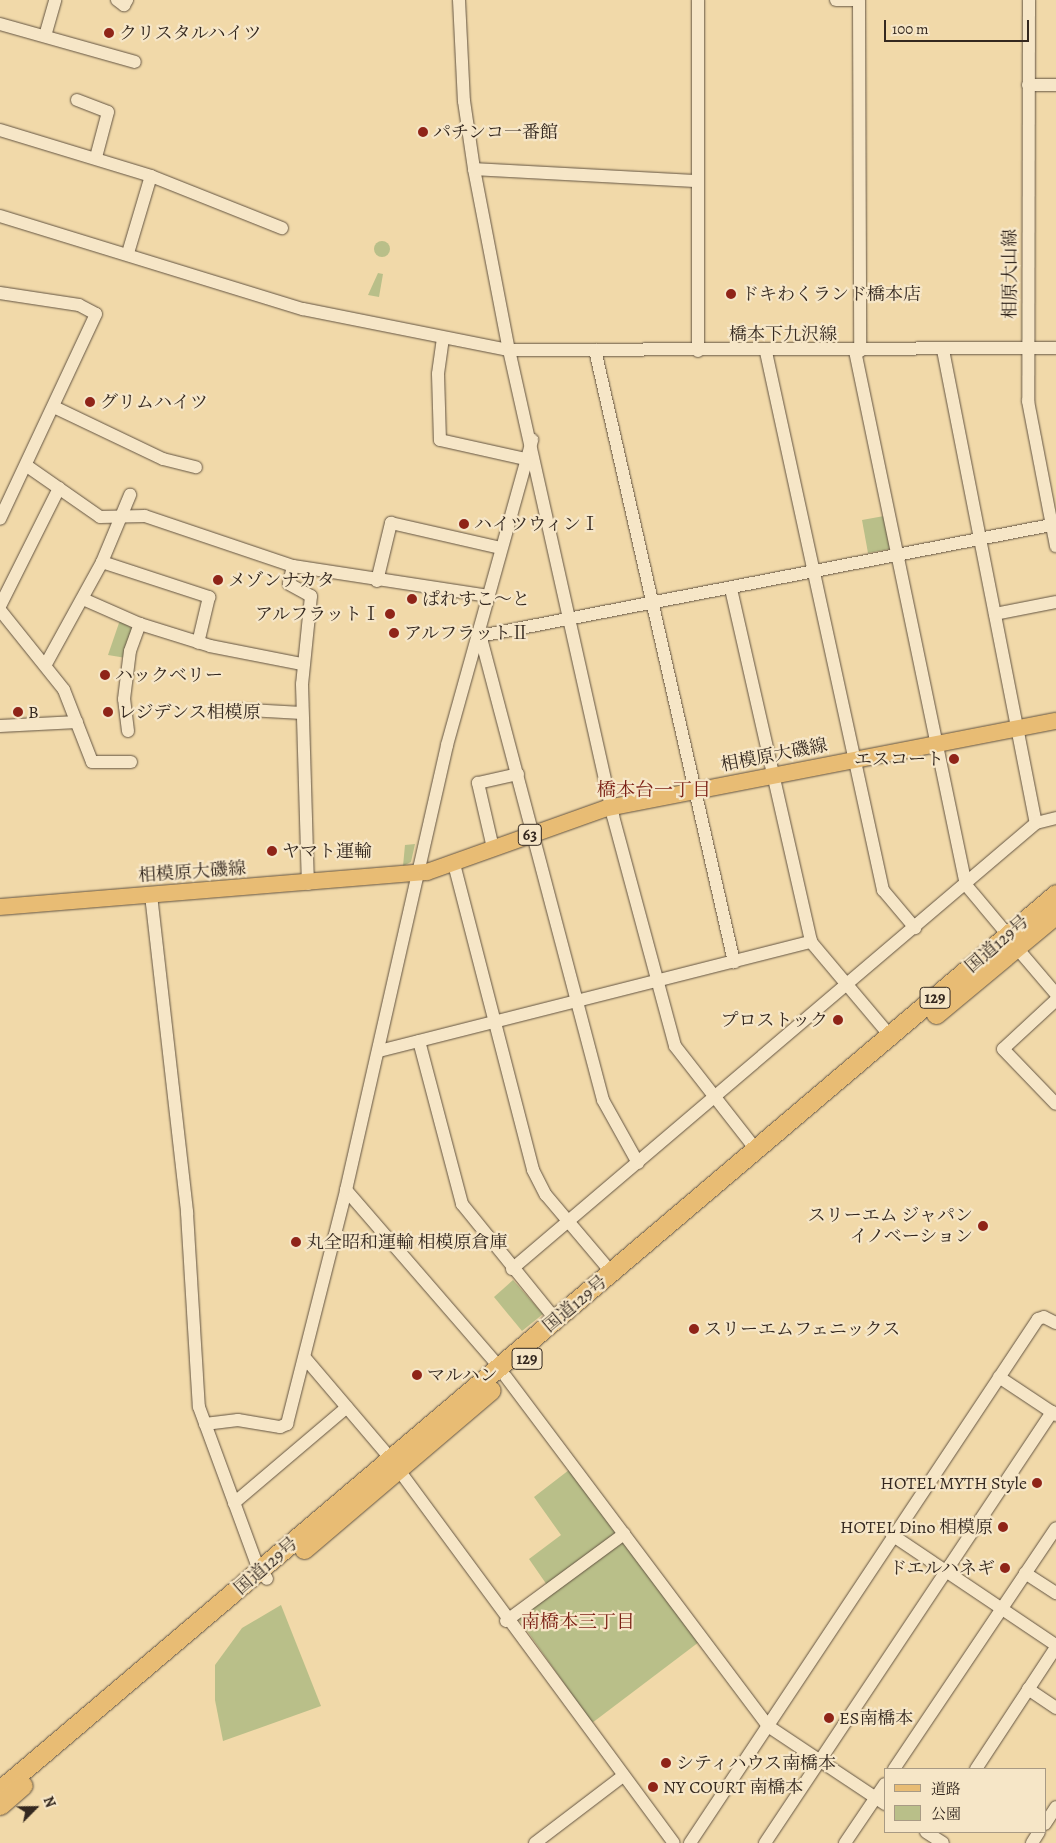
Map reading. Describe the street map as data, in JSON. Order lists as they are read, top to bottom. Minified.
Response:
{"streets":{"highway":["国道129号","129"],"main road":["相模原大磯線","63"],"street":["相原大山線","橋本下九沢線"]},"crossings":[["相原大山線","橋本下九沢線"]],"districts":["橋本台一丁目","南橋本三丁目"],"places":["クリスタルハイツ","パチンコ一番館","ドキわくランド橋本店","グリムハイツ","ハイツウィンⅠ","メゾンナカタ","ぱれすこ～と","アルフラットⅠ","アルフラットⅡ","ハックベリー","B","レジデンス相模原","エスコート","ヤマト運輸","プロストック","スリーエム ジャパン イノベーション","丸全昭和運輸 相模原倉庫","スリーエムフェニックス","マルハン","HOTEL MYTH Style","HOTEL Dino 相模原","ドエルハネギ","ES南橋本","シティハウス南橋本","NY COURT 南橋本"],"legend":["道路","公園"],"scale_bar":"100 m","north":"top right"}
